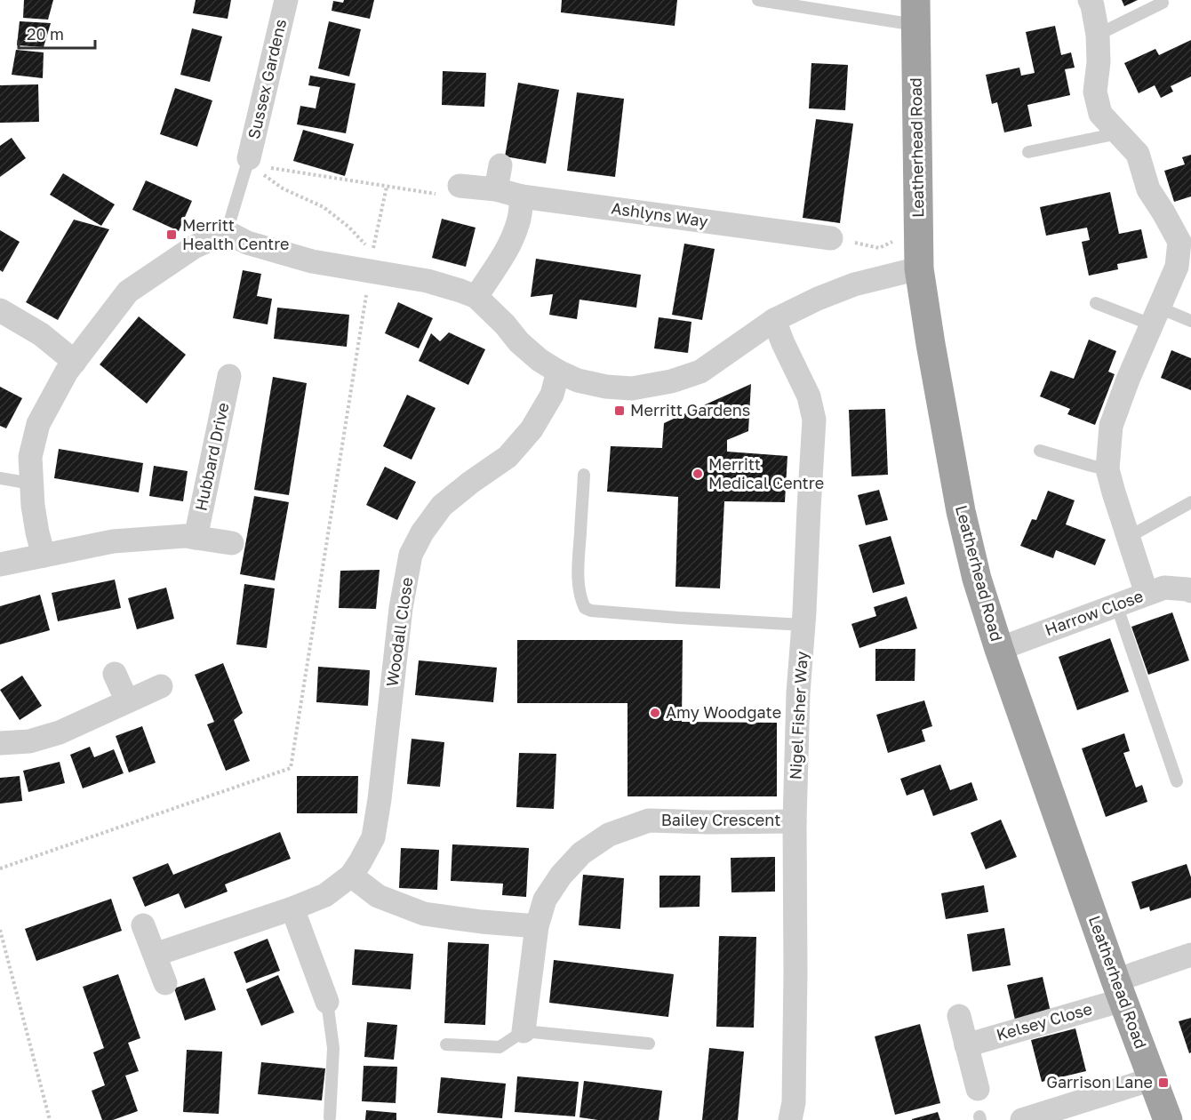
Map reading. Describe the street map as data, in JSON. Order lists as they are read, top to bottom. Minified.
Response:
{"streets":{"highway":["Leatherhead Road"],"street":["Sussex Gardens","Ashlyns Way","Hubbard Drive","Harrow Close","Woodall Close","Nigel Fisher Way","Bailey Crescent","Kelsey Close"]},"crossings":[["Leatherhead Road","Harrow Close"],["Leatherhead Road","Kelsey Close"],["Nigel Fisher Way","Bailey Crescent"]],"places":{"transit":["Merritt Health Centre","Merritt Gardens","Garrison Lane"],"other":["Merritt Medical Centre","Amy Woodgate"]},"scale_bar":"20 m"}
